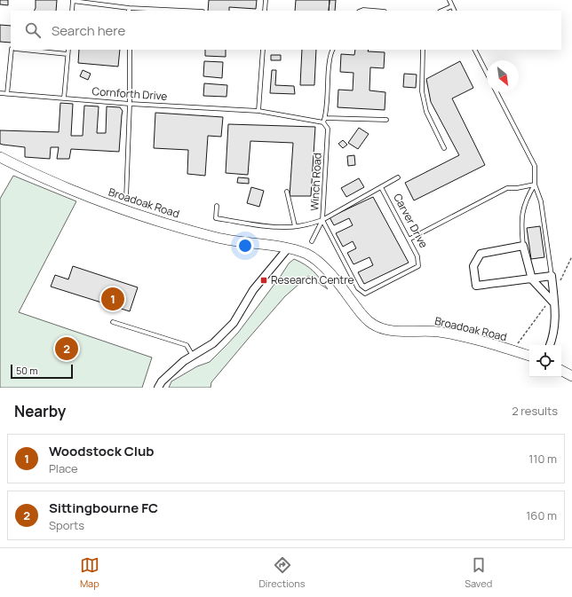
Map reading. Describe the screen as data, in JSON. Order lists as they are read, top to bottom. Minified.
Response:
{"streets":{"street":["Broadoak Road"],"lane":["Cornforth Drive","Winch Road","Carver Drive"]},"crossings":[["Cornforth Drive","Winch Road"],["Winch Road","Carver Drive"]],"places":{"transit":["Research Centre"]},"scale_bar":"50 m","north":"bottom right","page":{"search":"Search here","pins":["1","2"],"scale":"50 m","heading":["Nearby","2 results"],"list":[{"mark":"1","name":"Woodstock Club","note":"Place","value":"110 m"},{"mark":"2","name":"Sittingbourne FC","note":"Sports","value":"160 m"}],"nav":["Map","Directions","Saved"]}}
